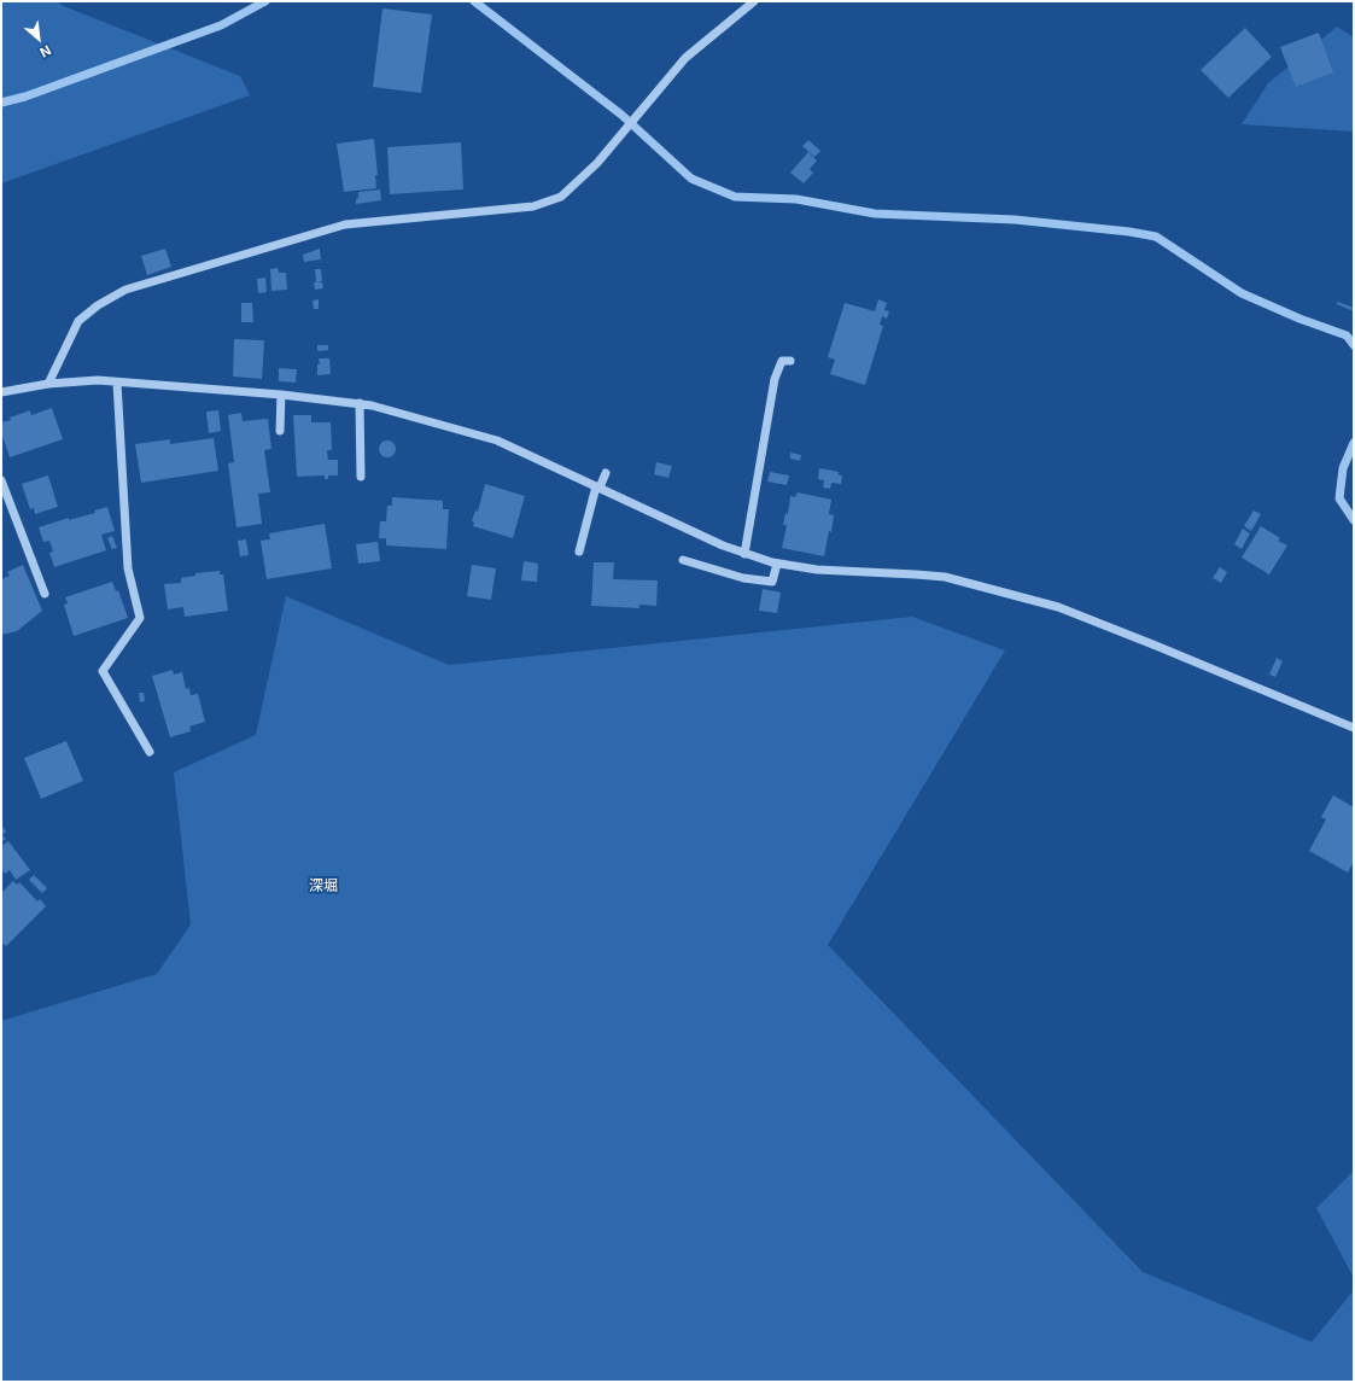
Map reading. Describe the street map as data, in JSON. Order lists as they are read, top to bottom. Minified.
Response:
{"districts":["深堀"],"north":"bottom right"}
